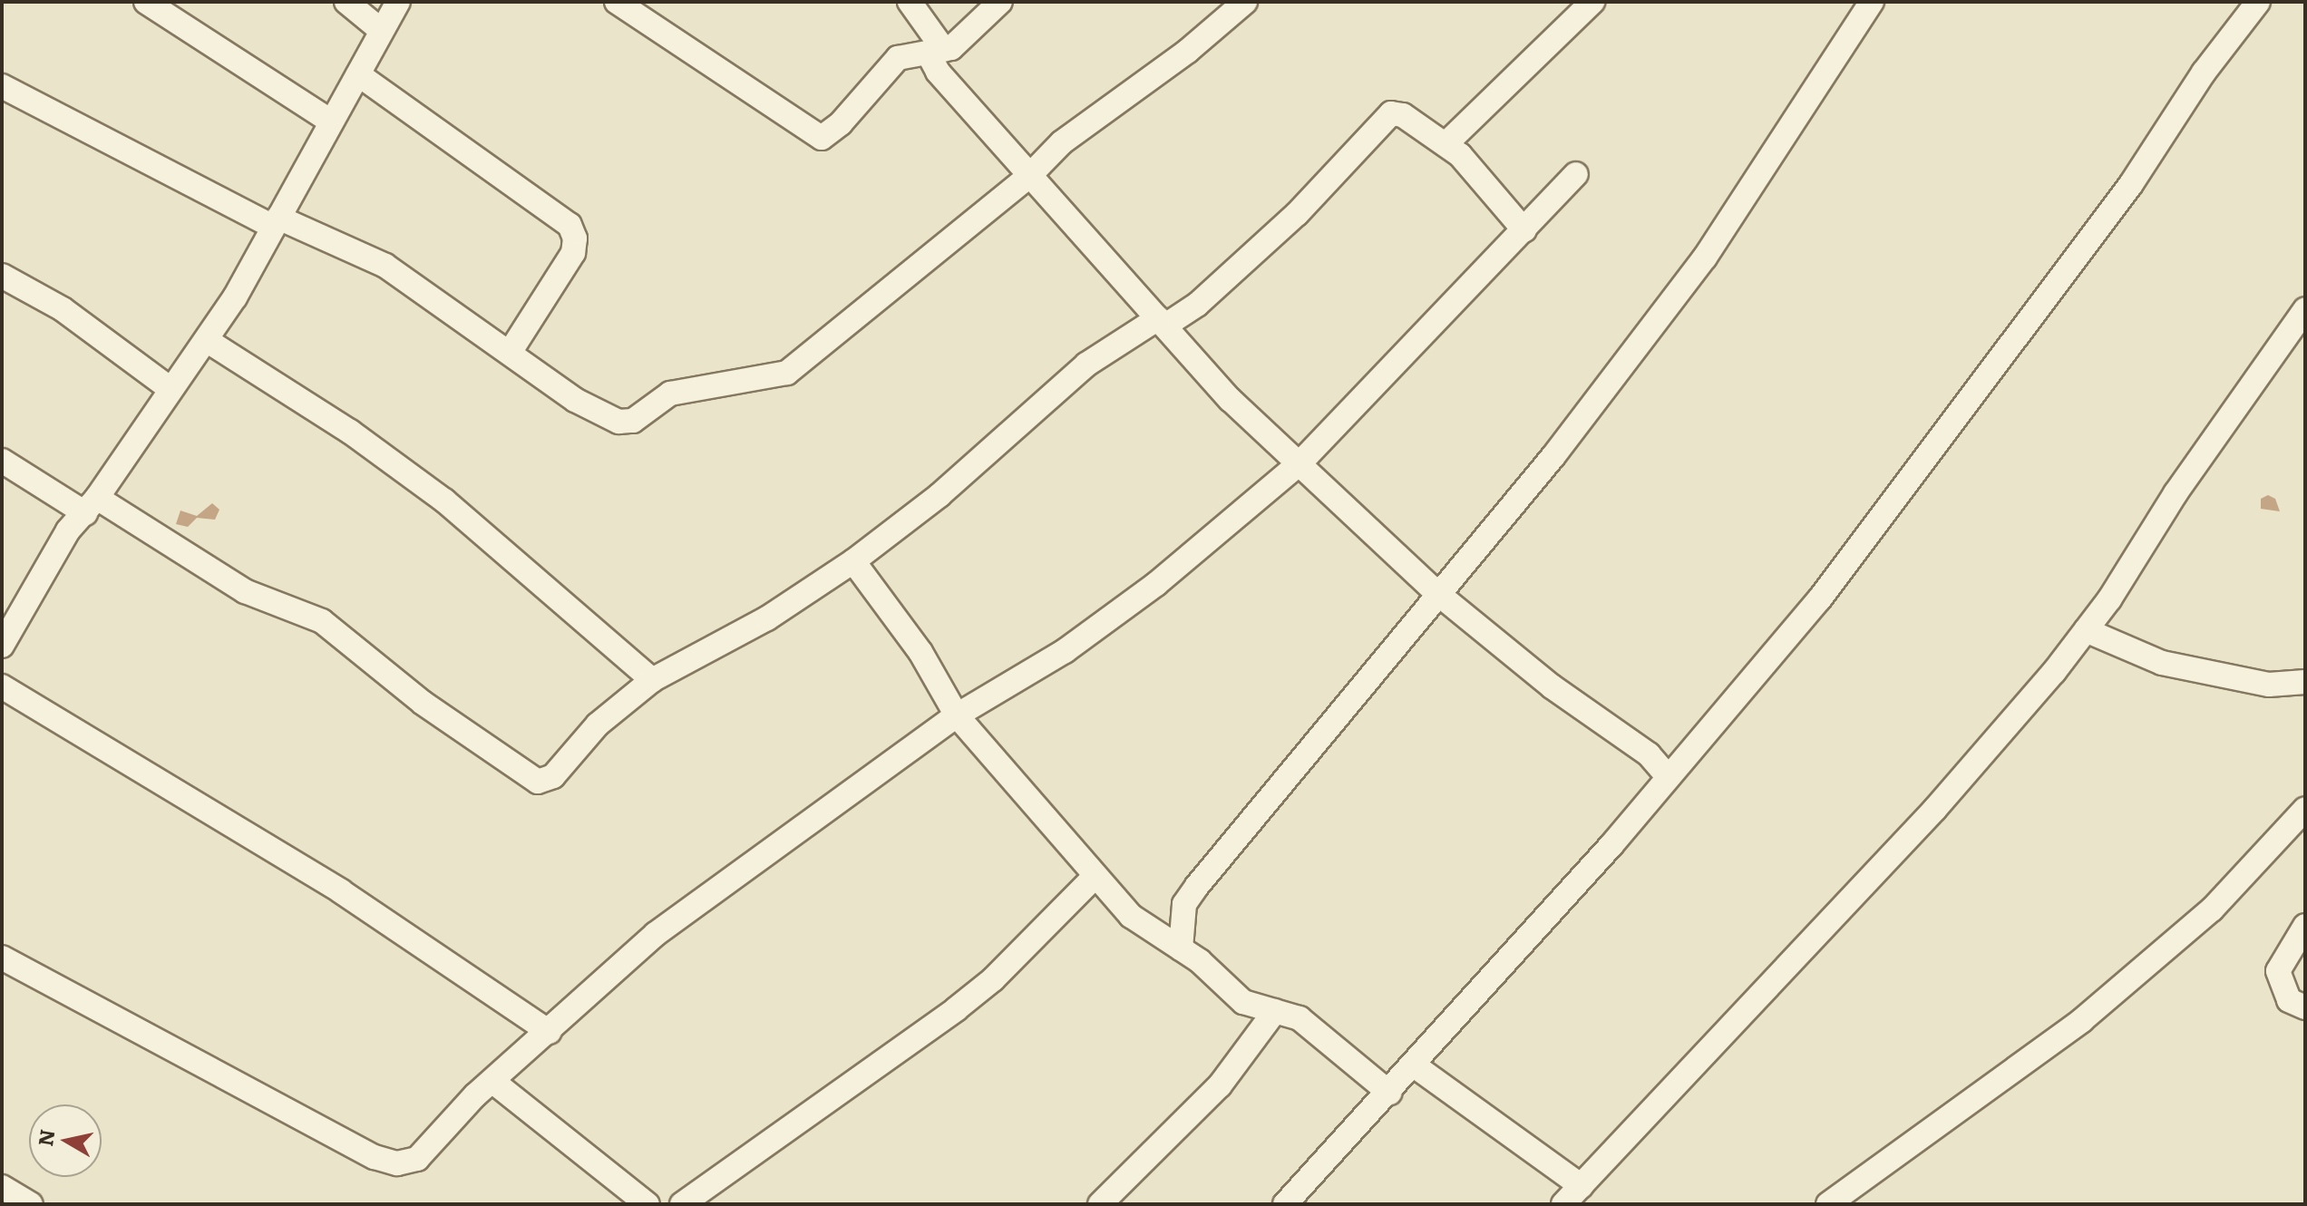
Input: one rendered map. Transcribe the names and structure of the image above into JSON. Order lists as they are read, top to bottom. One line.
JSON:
{"north":"left"}
